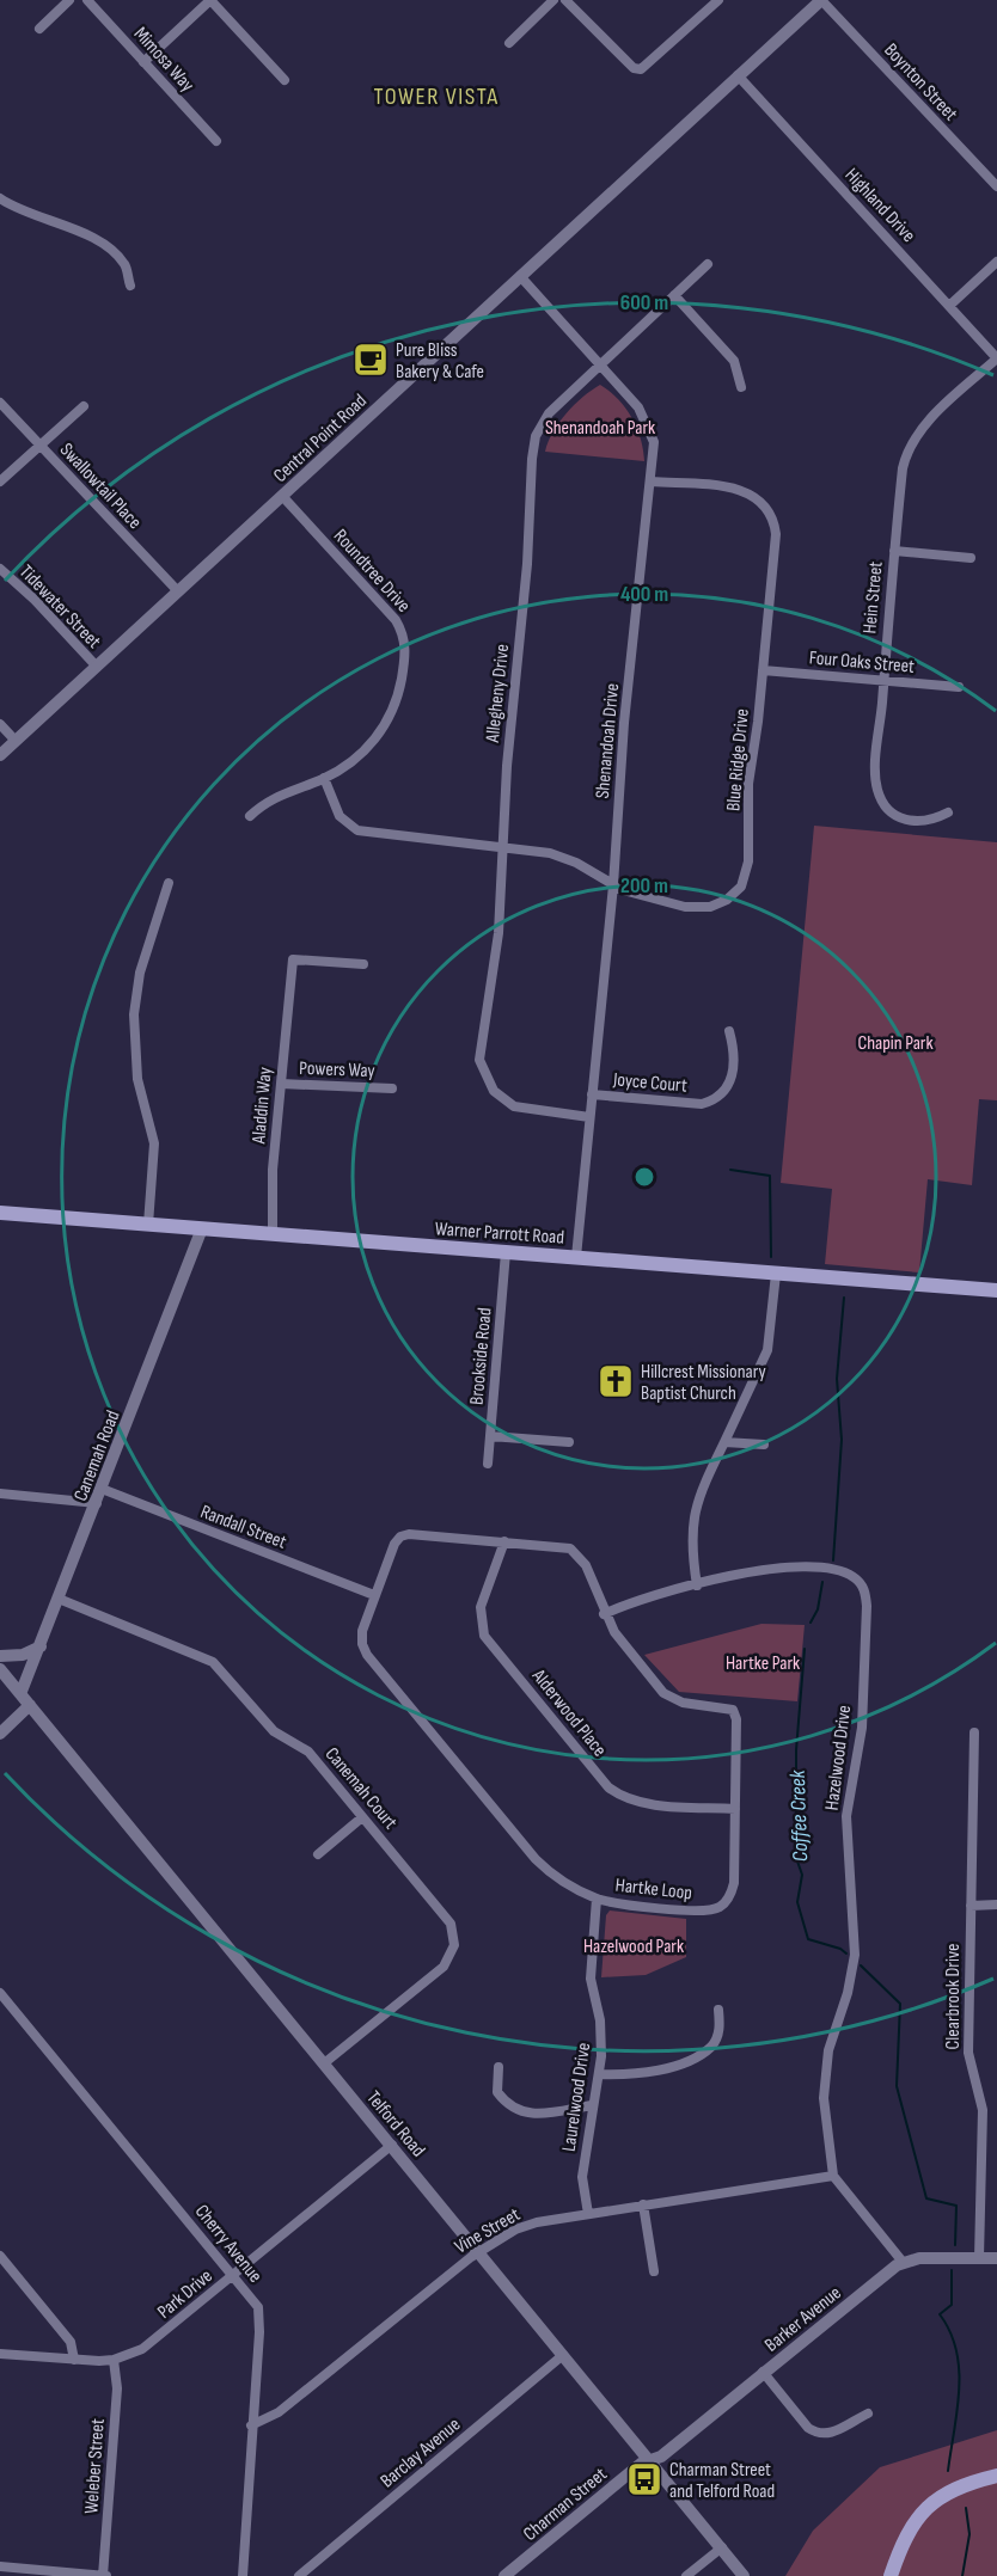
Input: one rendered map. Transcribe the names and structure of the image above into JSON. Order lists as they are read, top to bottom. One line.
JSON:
{"streets":{"main road":["Warner Parrott Road"],"street":["Mimosa Way","Boynton Street","Highland Drive","Central Point Road","Swallowtail Place","Roundtree Drive","Hein Street","Tidewater Street","Four Oaks Street","Allegheny Drive","Shenandoah Drive","Blue Ridge Drive","Powers Way","Joyce Court","Aladdin Way","Brookside Road","Canemah Road","Randall Street","Alderwood Place","Hazelwood Drive","Canemah Court","Hartke Loop","Clearbrook Drive","Laurelwood Drive","Telford Road","Vine Street","Cherry Avenue","Park Drive","Barker Avenue","Barclay Avenue","Weleber Street","Charman Street"]},"crossings":[["Boynton Street","Central Point Road"],["Highland Drive","Central Point Road"],["Highland Drive","Hein Street"],["Central Point Road","Swallowtail Place"],["Central Point Road","Roundtree Drive"],["Central Point Road","Tidewater Street"],["Central Point Road","Shenandoah Drive"],["Roundtree Drive","Blue Ridge Drive"],["Hein Street","Four Oaks Street"],["Four Oaks Street","Blue Ridge Drive"],["Allegheny Drive","Shenandoah Drive"],["Allegheny Drive","Blue Ridge Drive"],["Shenandoah Drive","Blue Ridge Drive"],["Shenandoah Drive","Joyce Court"],["Shenandoah Drive","Warner Parrott Road"],["Powers Way","Aladdin Way"],["Aladdin Way","Warner Parrott Road"],["Warner Parrott Road","Brookside Road"],["Warner Parrott Road","Canemah Road"],["Canemah Road","Randall Street"],["Canemah Road","Canemah Court"],["Canemah Road","Telford Road"],["Randall Street","Hartke Loop"],["Alderwood Place","Hartke Loop"],["Hazelwood Drive","Hartke Loop"],["Hazelwood Drive","Vine Street"],["Canemah Court","Telford Road"],["Hartke Loop","Laurelwood Drive"],["Laurelwood Drive","Vine Street"],["Telford Road","Vine Street"],["Telford Road","Park Drive"],["Telford Road","Barker Avenue"],["Telford Road","Barclay Avenue"],["Telford Road","Charman Street"],["Vine Street","Cherry Avenue"],["Cherry Avenue","Park Drive"],["Park Drive","Weleber Street"],["Barker Avenue","Charman Street"]],"districts":["TOWER VISTA"],"water":["Coffee Creek"],"parks":["Shenandoah Park","Chapin Park","Hartke Park","Hazelwood Park"],"places":{"cafe":["Pure Bliss Bakery & Cafe"],"church":["Hillcrest Missionary Baptist Church"],"bus stop":["Charman Street and Telford Road"]},"rings":["600 m","400 m","200 m"]}
